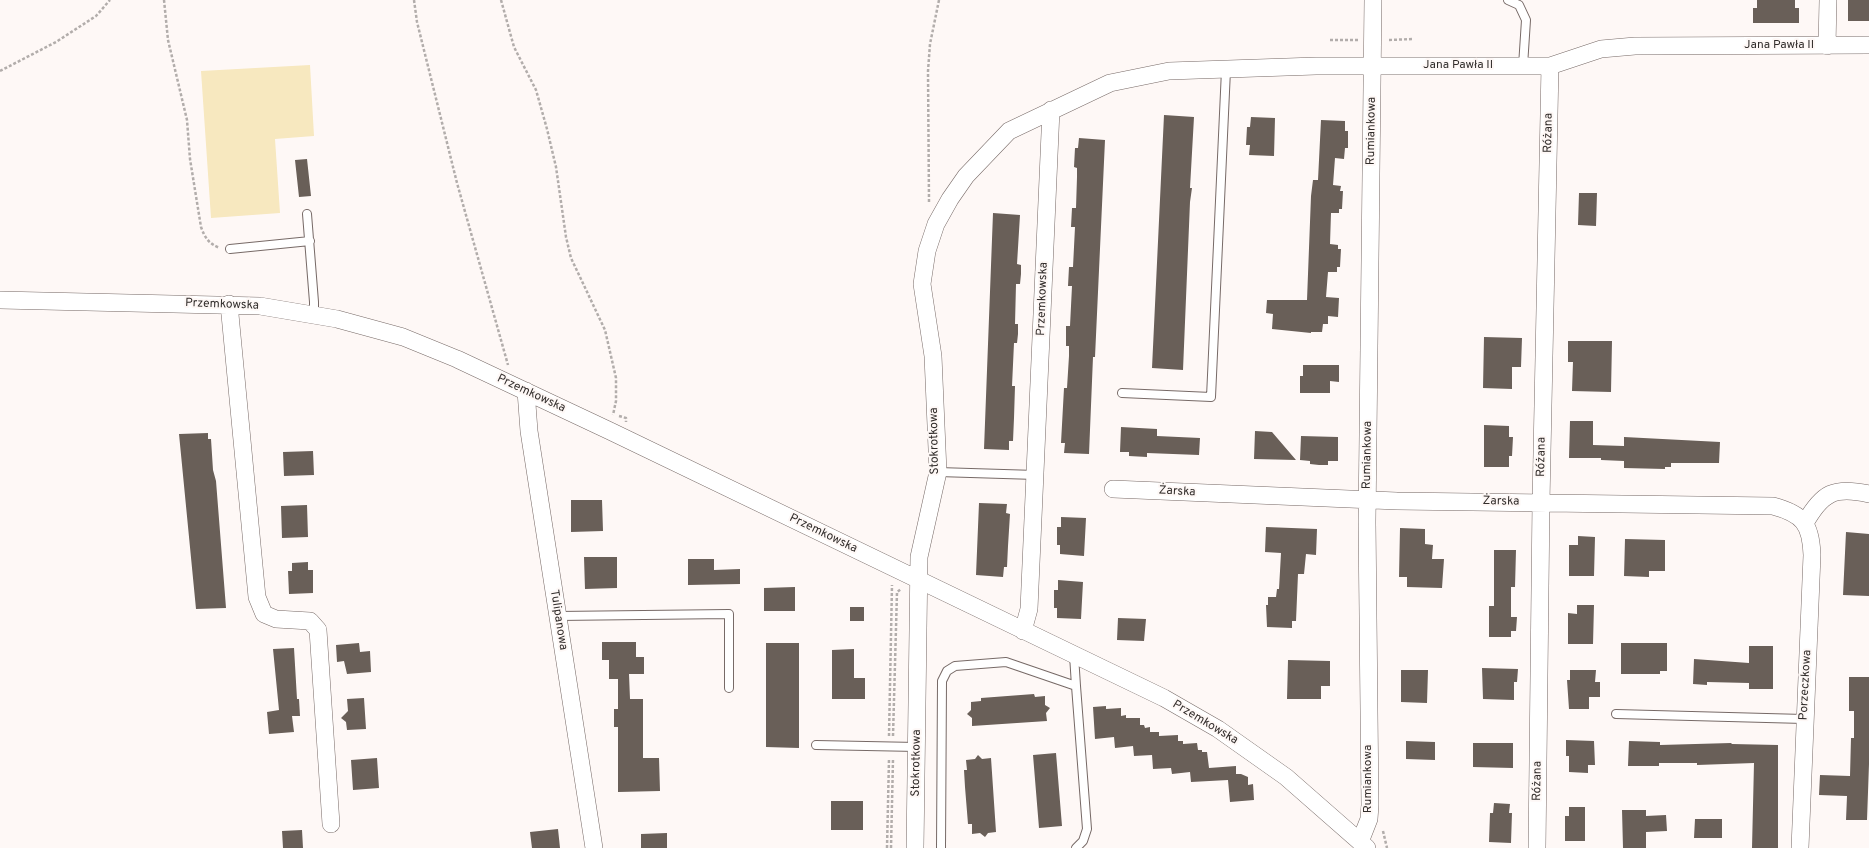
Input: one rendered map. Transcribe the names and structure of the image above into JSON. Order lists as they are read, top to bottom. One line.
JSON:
{"streets":{"street":["Jana Pawła II","Rumiankowa","Różana","Przemkowska","Stokrotkowa","Żarska","Tulipanowa","Porzeczkowa"]},"crossings":[["Jana Pawła II","Rumiankowa"],["Jana Pawła II","Różana"],["Jana Pawła II","Przemkowska"],["Jana Pawła II","Stokrotkowa"],["Rumiankowa","Przemkowska"],["Rumiankowa","Żarska"],["Różana","Żarska"],["Przemkowska","Stokrotkowa"],["Przemkowska","Tulipanowa"],["Żarska","Porzeczkowa"]]}
